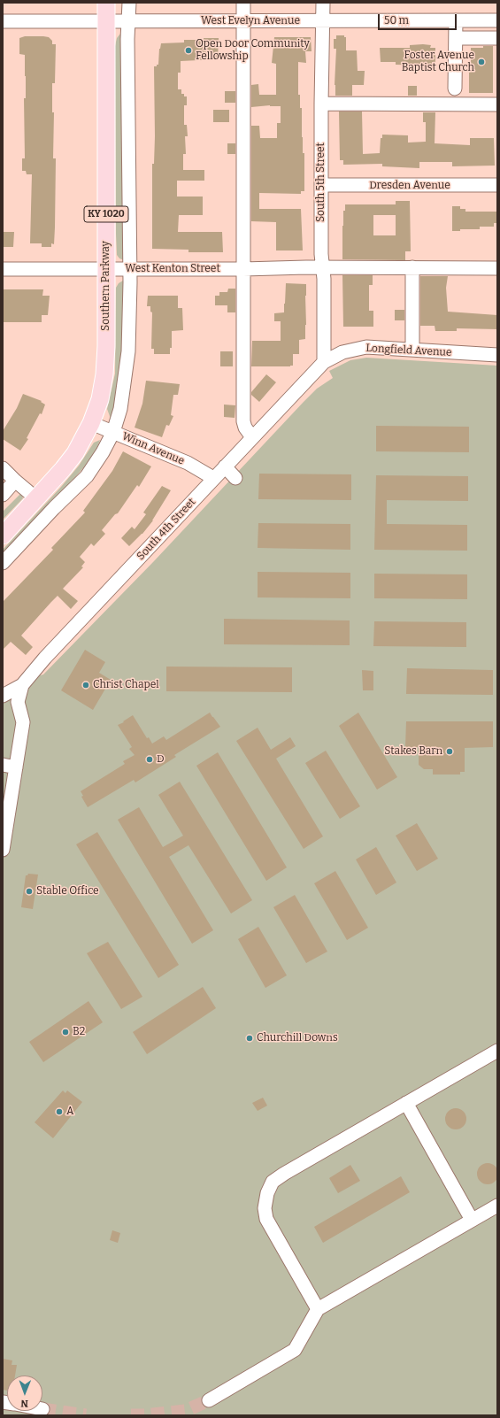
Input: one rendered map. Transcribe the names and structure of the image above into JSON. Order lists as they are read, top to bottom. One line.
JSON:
{"streets":{"main road":["KY 1020","Southern Parkway"],"street":["West Evelyn Avenue","South 5th Street","Dresden Avenue","West Kenton Street","Longfield Avenue","Winn Avenue","South 4th Street"]},"crossings":[["West Evelyn Avenue","South 5th Street"],["West Evelyn Avenue","Southern Parkway"],["South 5th Street","Dresden Avenue"],["South 5th Street","West Kenton Street"],["South 5th Street","Longfield Avenue"],["South 5th Street","South 4th Street"],["West Kenton Street","Southern Parkway"],["Southern Parkway","Winn Avenue"],["Longfield Avenue","South 4th Street"],["Winn Avenue","South 4th Street"]],"places":["Open Door Community Fellowship","Foster Avenue Baptist Church","Christ Chapel","Stakes Barn","D","Stable Office","B2","Churchill Downs","A"],"scale_bar":"50 m","north":"bottom"}
